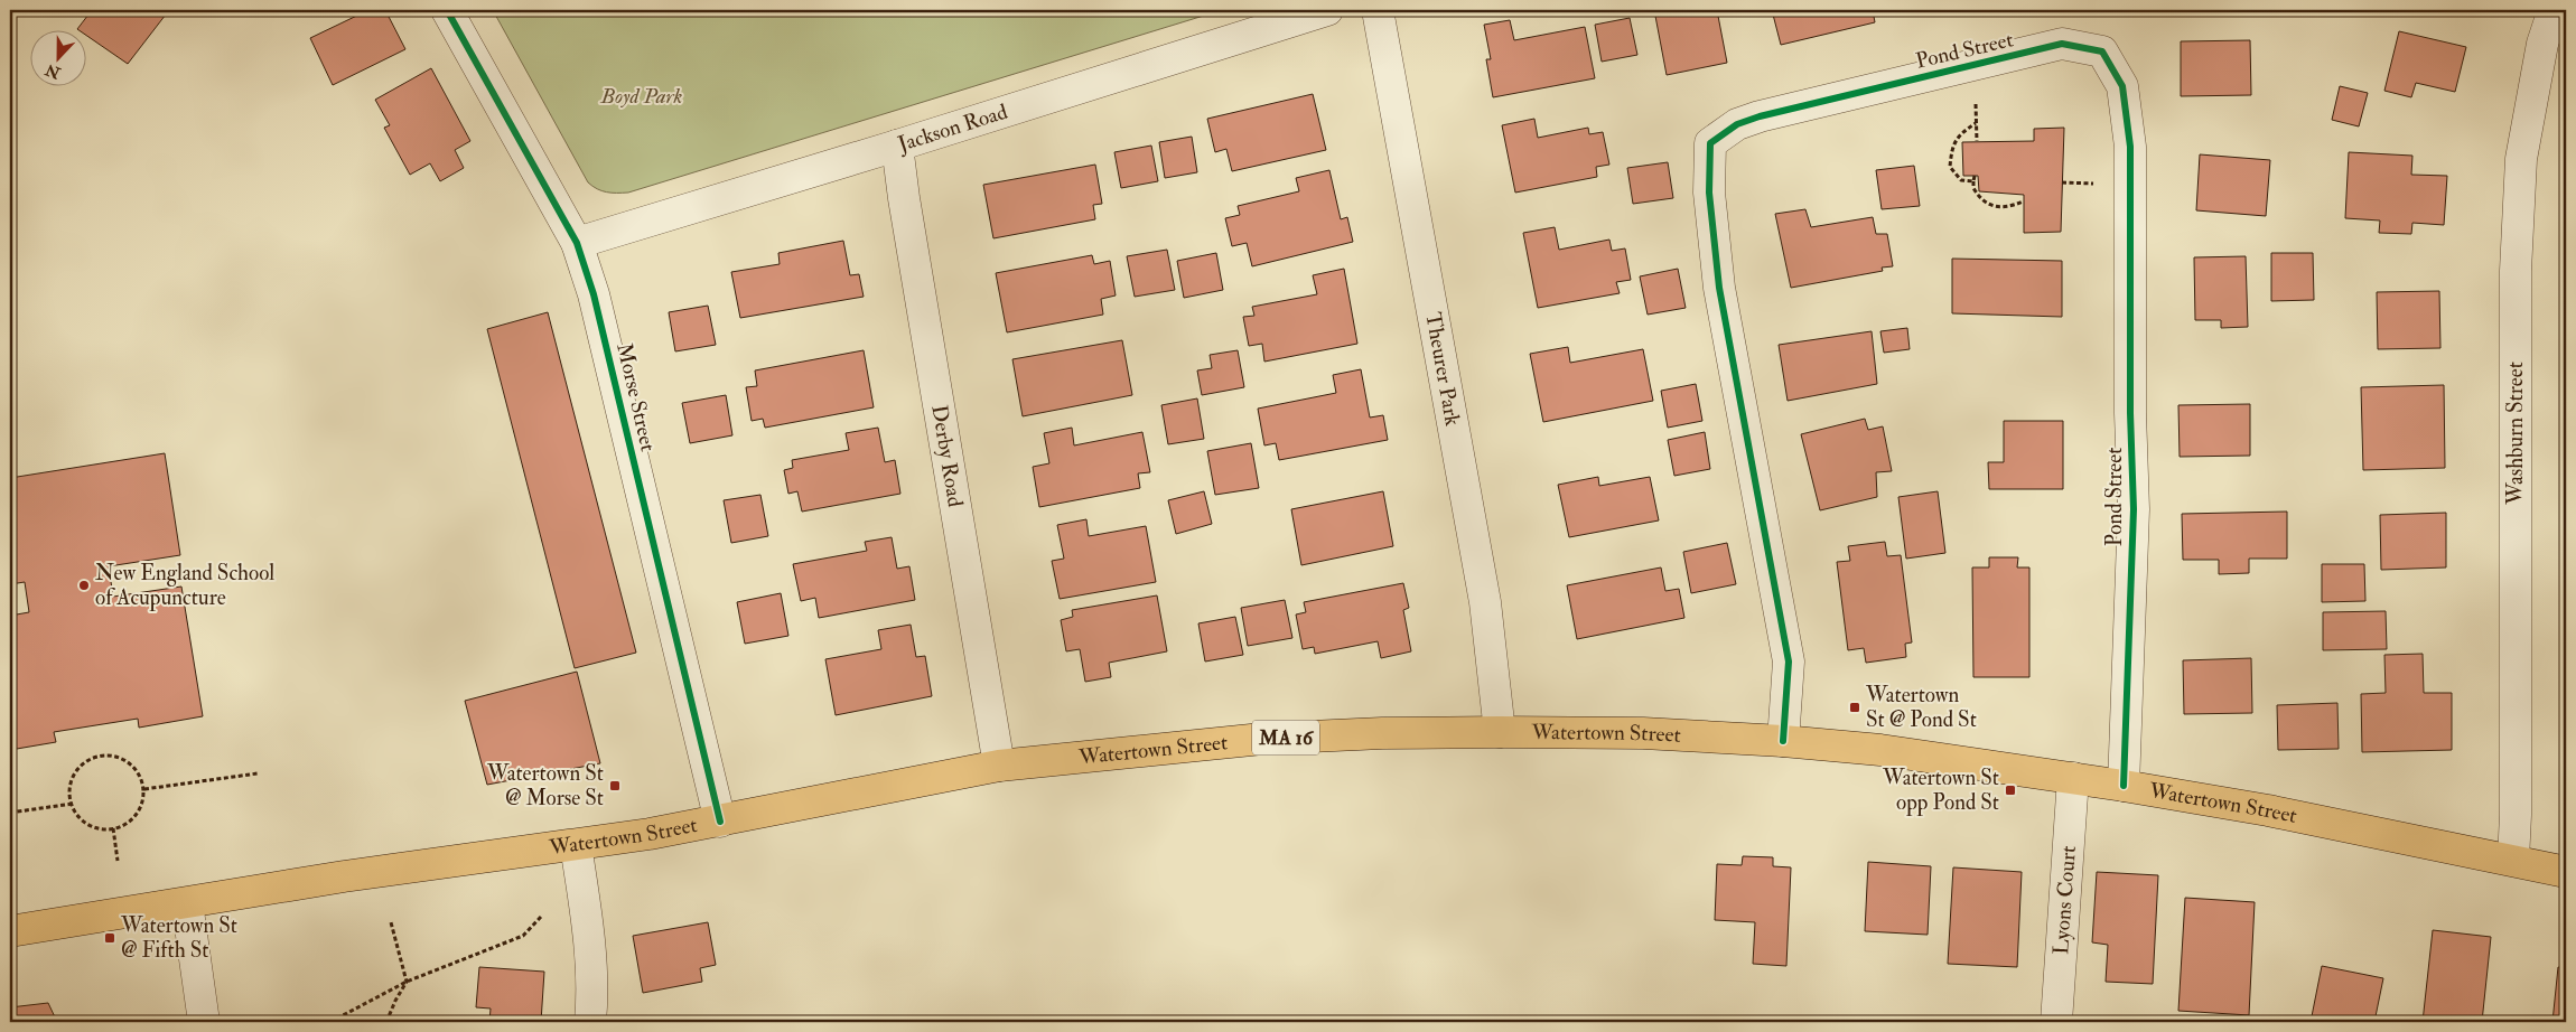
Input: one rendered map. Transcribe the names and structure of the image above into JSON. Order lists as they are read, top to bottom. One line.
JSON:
{"streets":{"main road":["Watertown Street","MA 16"],"street":["Pond Street","Jackson Road","Theurer Park","Morse Street","Washburn Street","Derby Road","Lyons Court"]},"crossings":[["Pond Street","Watertown Street"],["Jackson Road","Morse Street"],["Jackson Road","Derby Road"],["Theurer Park","Watertown Street"],["Morse Street","Watertown Street"],["Washburn Street","Watertown Street"],["Derby Road","Watertown Street"],["Watertown Street","Lyons Court"]],"parks":["Boyd Park"],"places":{"other":["New England School of Acupuncture"],"transit":["Watertown St @ Pond St","Watertown St @ Morse St","Watertown St opp Pond St","Watertown St @ Fifth St"]},"north":"bottom"}
